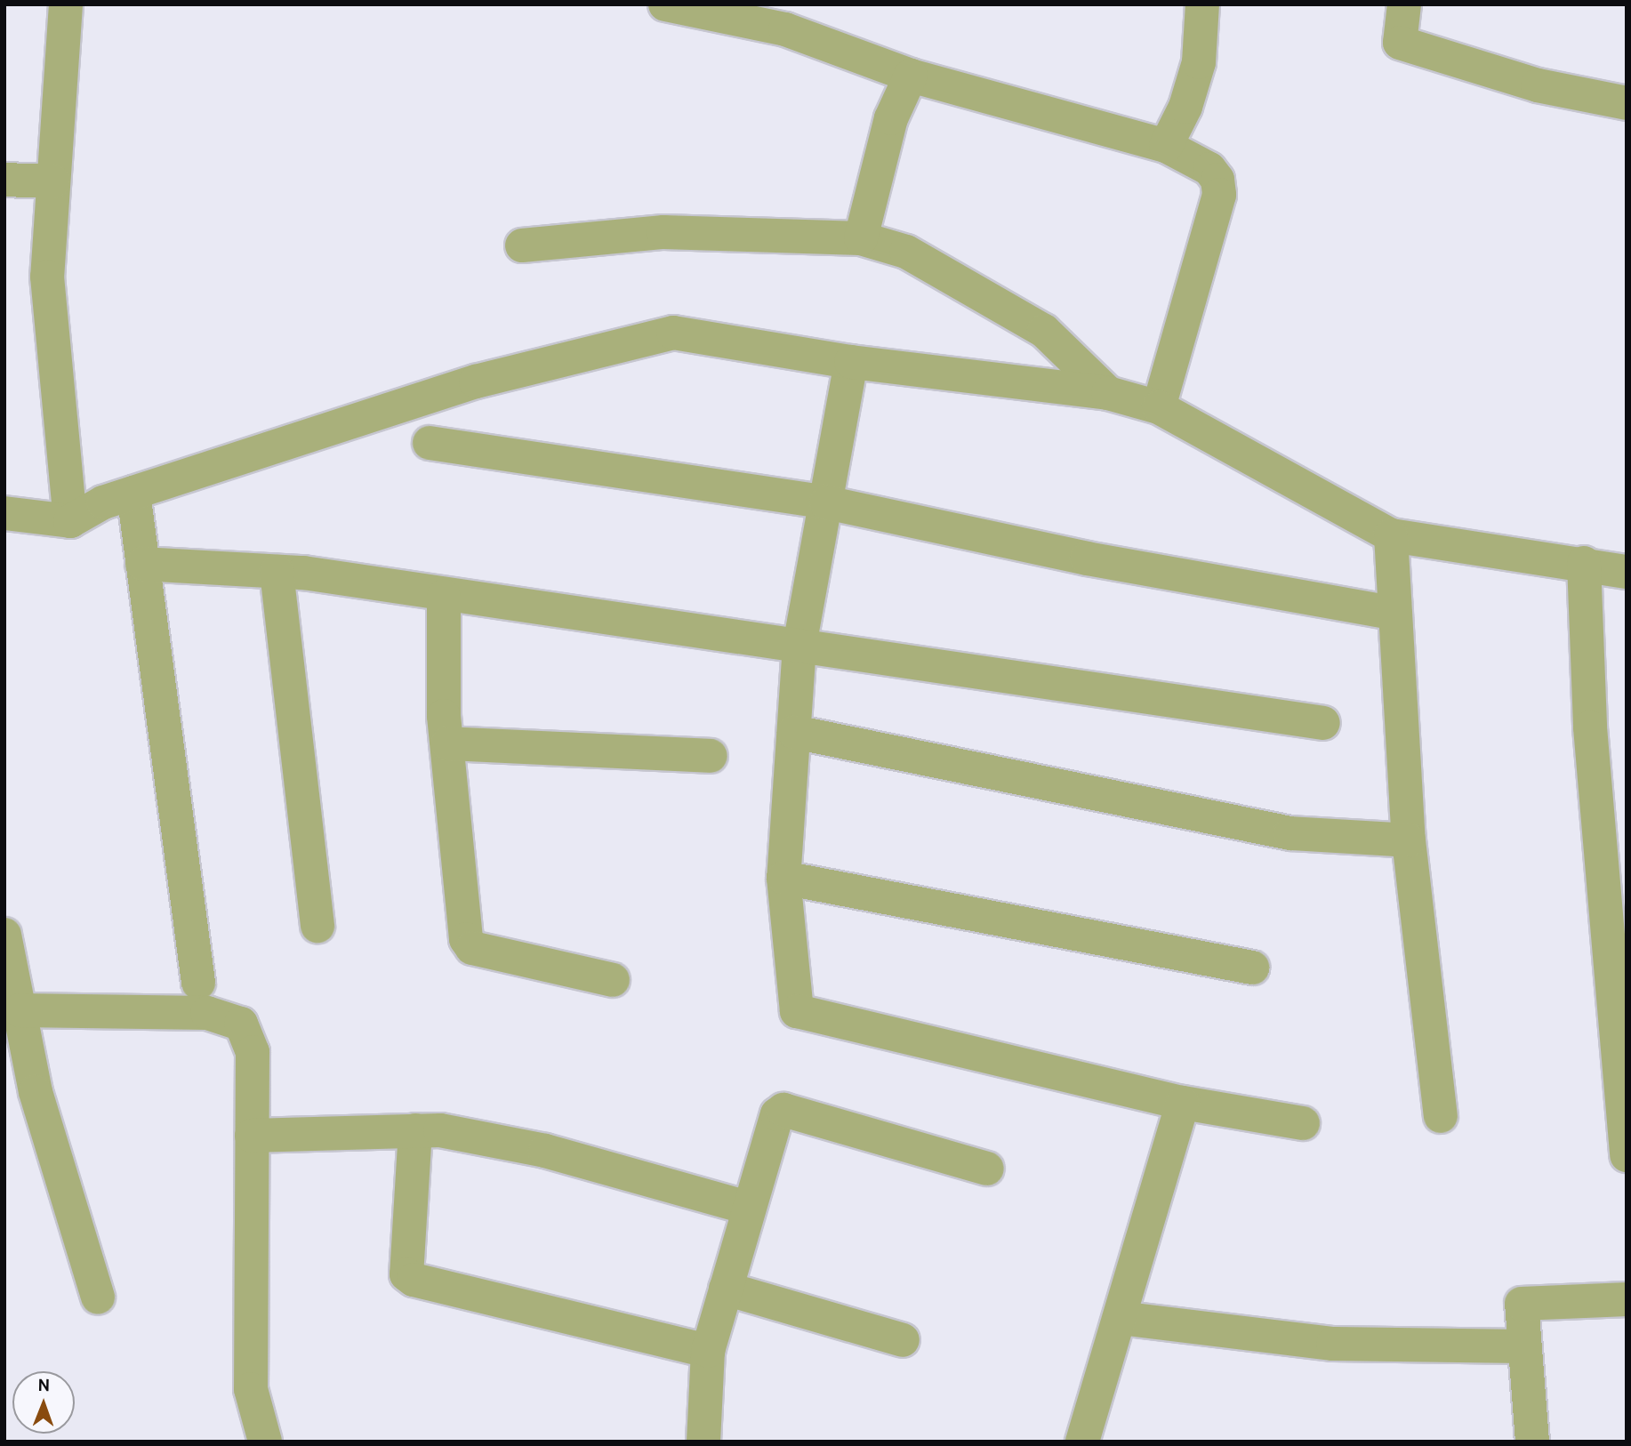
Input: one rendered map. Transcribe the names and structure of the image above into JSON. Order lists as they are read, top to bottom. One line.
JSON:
{"north":"top"}
